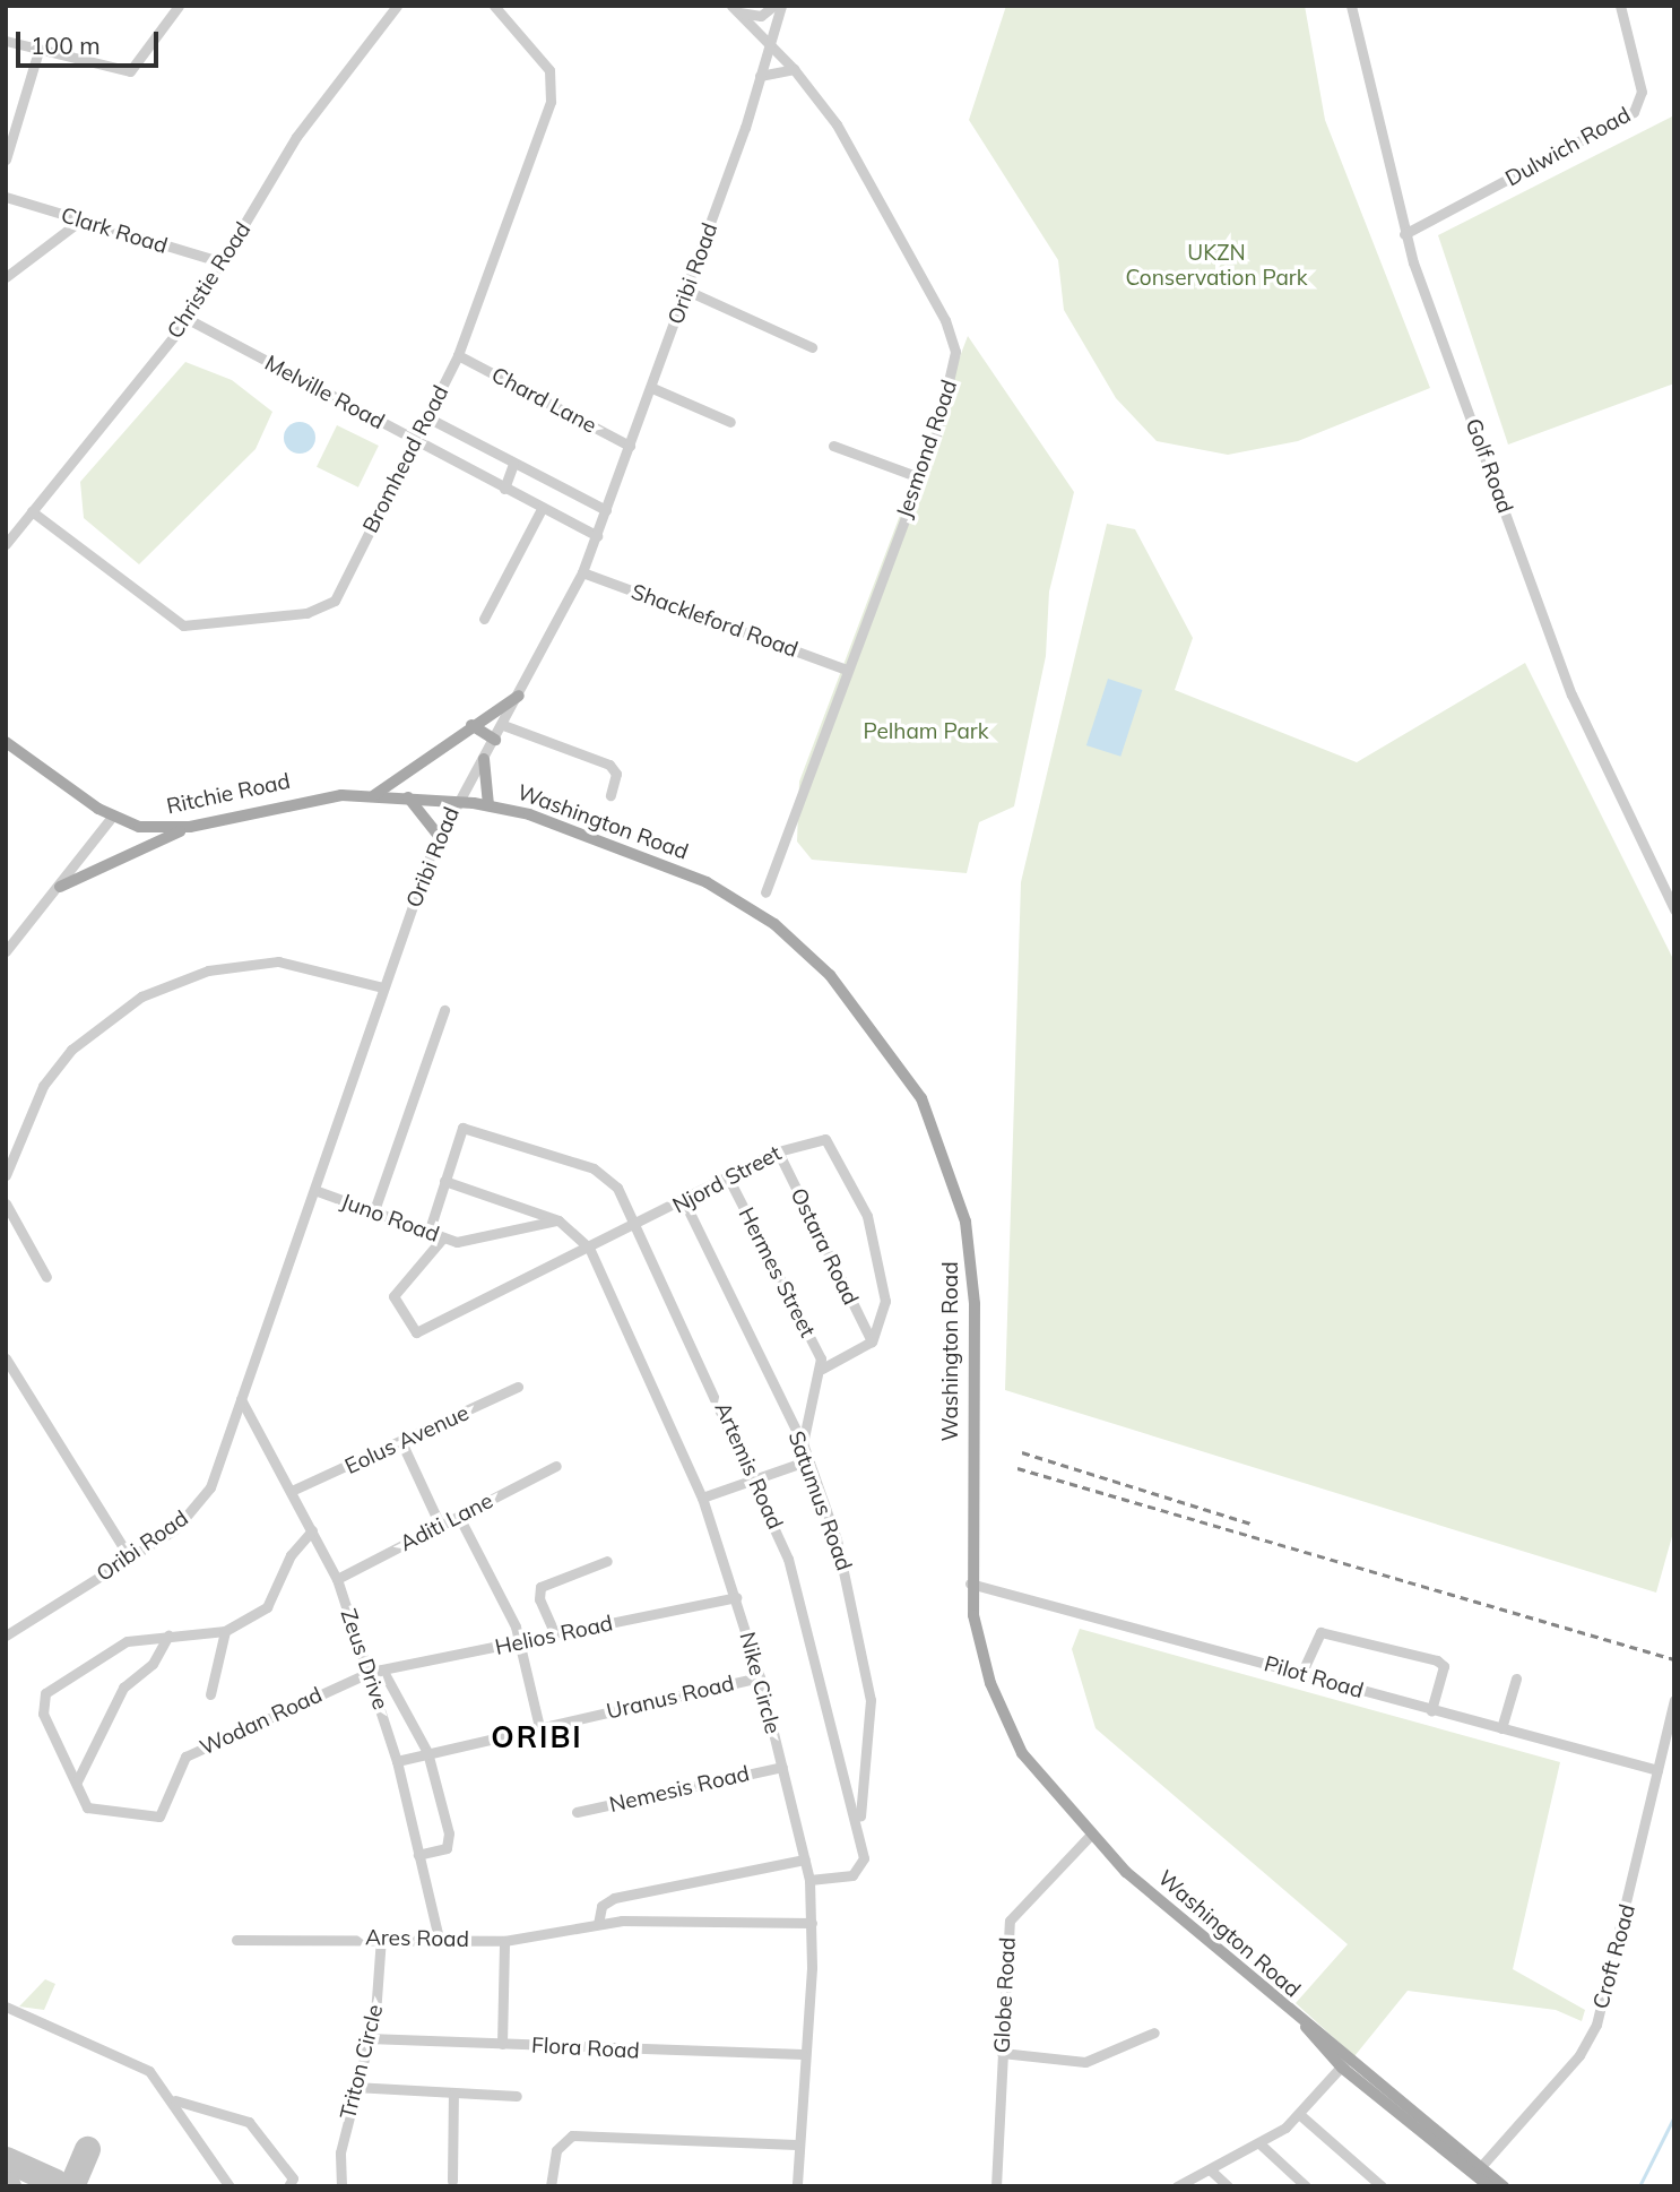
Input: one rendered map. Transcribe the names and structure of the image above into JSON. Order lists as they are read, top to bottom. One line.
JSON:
{"streets":{"main road":["Ritchie Road","Washington Road"],"street":["Dulwich Road","Clark Road","Oribi Road","Christie Road","Melville Road","Chard Lane","Jesmond Road","Bromhead Road","Golf Road","Shackleford Road","Njord Street","Juno Road","Ostara Road","Hermes Street","Eolus Avenue","Artemis Road","Satumus Road","Aditi Lane","Helios Road","Zeus Drive","Pilot Road","Nike Circle","Uranus Road","Wodan Road","Nemesis Road","Ares Road","Croft Road","Globe Road","Flora Road","Triton Circle"]},"crossings":[["Dulwich Road","Golf Road"],["Clark Road","Christie Road"],["Oribi Road","Melville Road"],["Oribi Road","Chard Lane"],["Oribi Road","Jesmond Road"],["Oribi Road","Shackleford Road"],["Oribi Road","Washington Road"],["Oribi Road","Juno Road"],["Oribi Road","Zeus Drive"],["Christie Road","Melville Road"],["Christie Road","Bromhead Road"],["Melville Road","Bromhead Road"],["Chard Lane","Bromhead Road"],["Jesmond Road","Shackleford Road"],["Ritchie Road","Washington Road"],["Washington Road","Pilot Road"],["Washington Road","Croft Road"],["Washington Road","Globe Road"],["Njord Street","Juno Road"],["Njord Street","Ostara Road"],["Njord Street","Hermes Street"],["Njord Street","Artemis Road"],["Njord Street","Satumus Road"],["Njord Street","Nike Circle"],["Eolus Avenue","Zeus Drive"],["Artemis Road","Satumus Road"],["Artemis Road","Nike Circle"],["Aditi Lane","Zeus Drive"],["Helios Road","Zeus Drive"],["Helios Road","Nike Circle"],["Helios Road","Wodan Road"],["Zeus Drive","Uranus Road"],["Zeus Drive","Wodan Road"],["Zeus Drive","Ares Road"],["Pilot Road","Croft Road"],["Nike Circle","Uranus Road"],["Nike Circle","Nemesis Road"],["Nike Circle","Ares Road"],["Nike Circle","Flora Road"],["Ares Road","Triton Circle"],["Flora Road","Triton Circle"]],"districts":["ORIBI"],"parks":["UKZN Conservation Park","Pelham Park"],"scale_bar":"100 m"}
